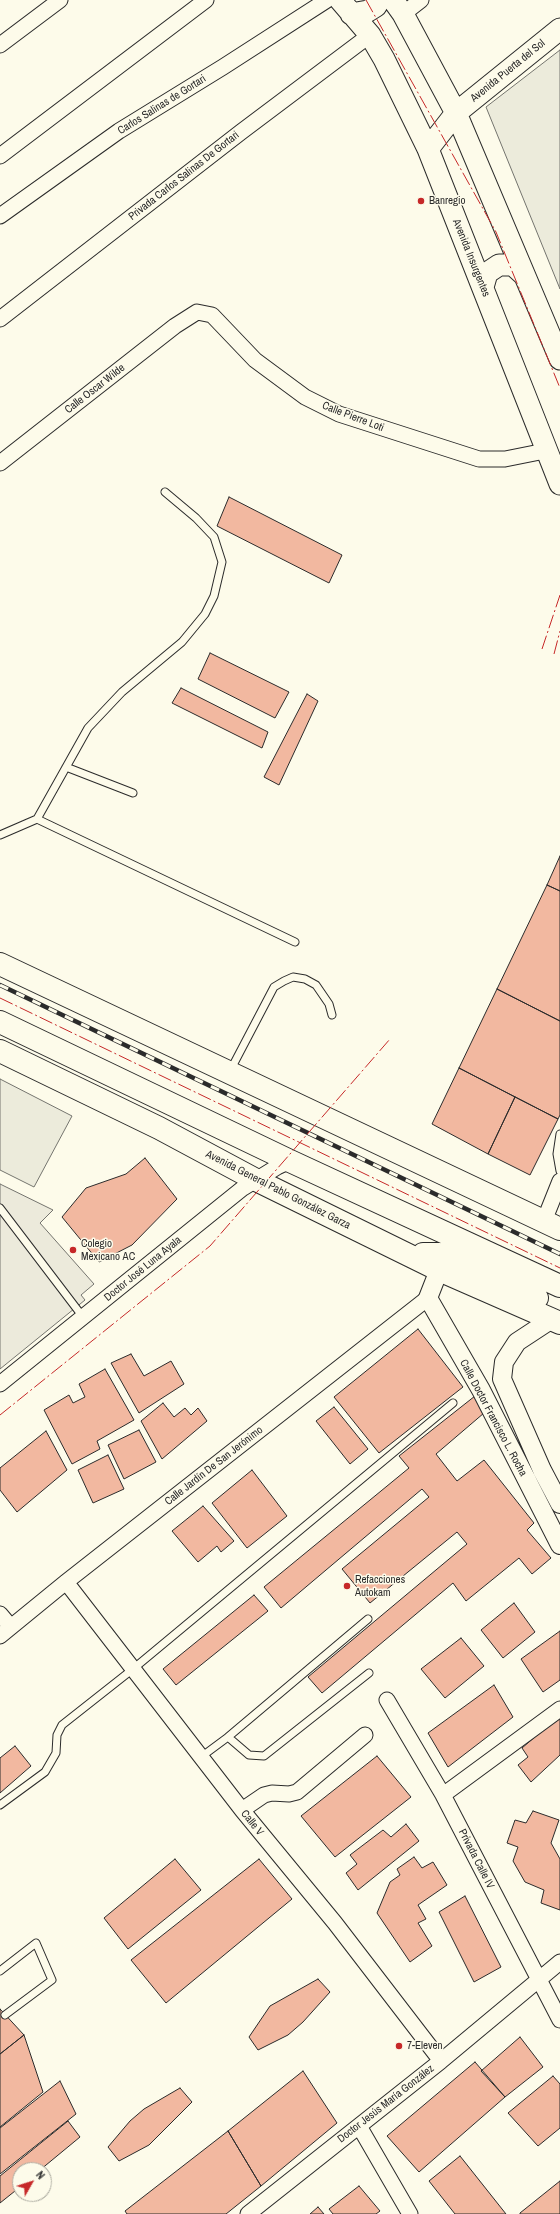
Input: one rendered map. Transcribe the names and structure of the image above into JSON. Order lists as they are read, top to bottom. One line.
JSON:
{"streets":{"main road":["Avenida Puerta del Sol","Avenida Insurgentes","Avenida General Pablo González Garza"],"street":["Carlos Salinas de Gortari","Privada Carlos Salinas De Gortari","Calle Oscar Wilde","Calle Pierre Loti","Doctor José Luna Ayala","Calle Doctor Francisco L. Rocha","Calle Jardín De San Jerónimo","Calle V","Privada Calle IV","Doctor Jesús María González"]},"crossings":[["Avenida Puerta del Sol","Avenida Insurgentes"],["Privada Carlos Salinas De Gortari","Avenida Insurgentes"],["Avenida Insurgentes","Calle Pierre Loti"],["Calle Oscar Wilde","Calle Pierre Loti"],["Avenida General Pablo González Garza","Doctor José Luna Ayala"],["Calle Doctor Francisco L. Rocha","Calle Jardín De San Jerónimo"],["Calle Jardín De San Jerónimo","Calle V"],["Calle V","Doctor Jesús María González"],["Privada Calle IV","Doctor Jesús María González"]],"places":["Banregio","Colegio Mexicano AC","Refacciones Autokam","7-Eleven"],"north":"top right"}
